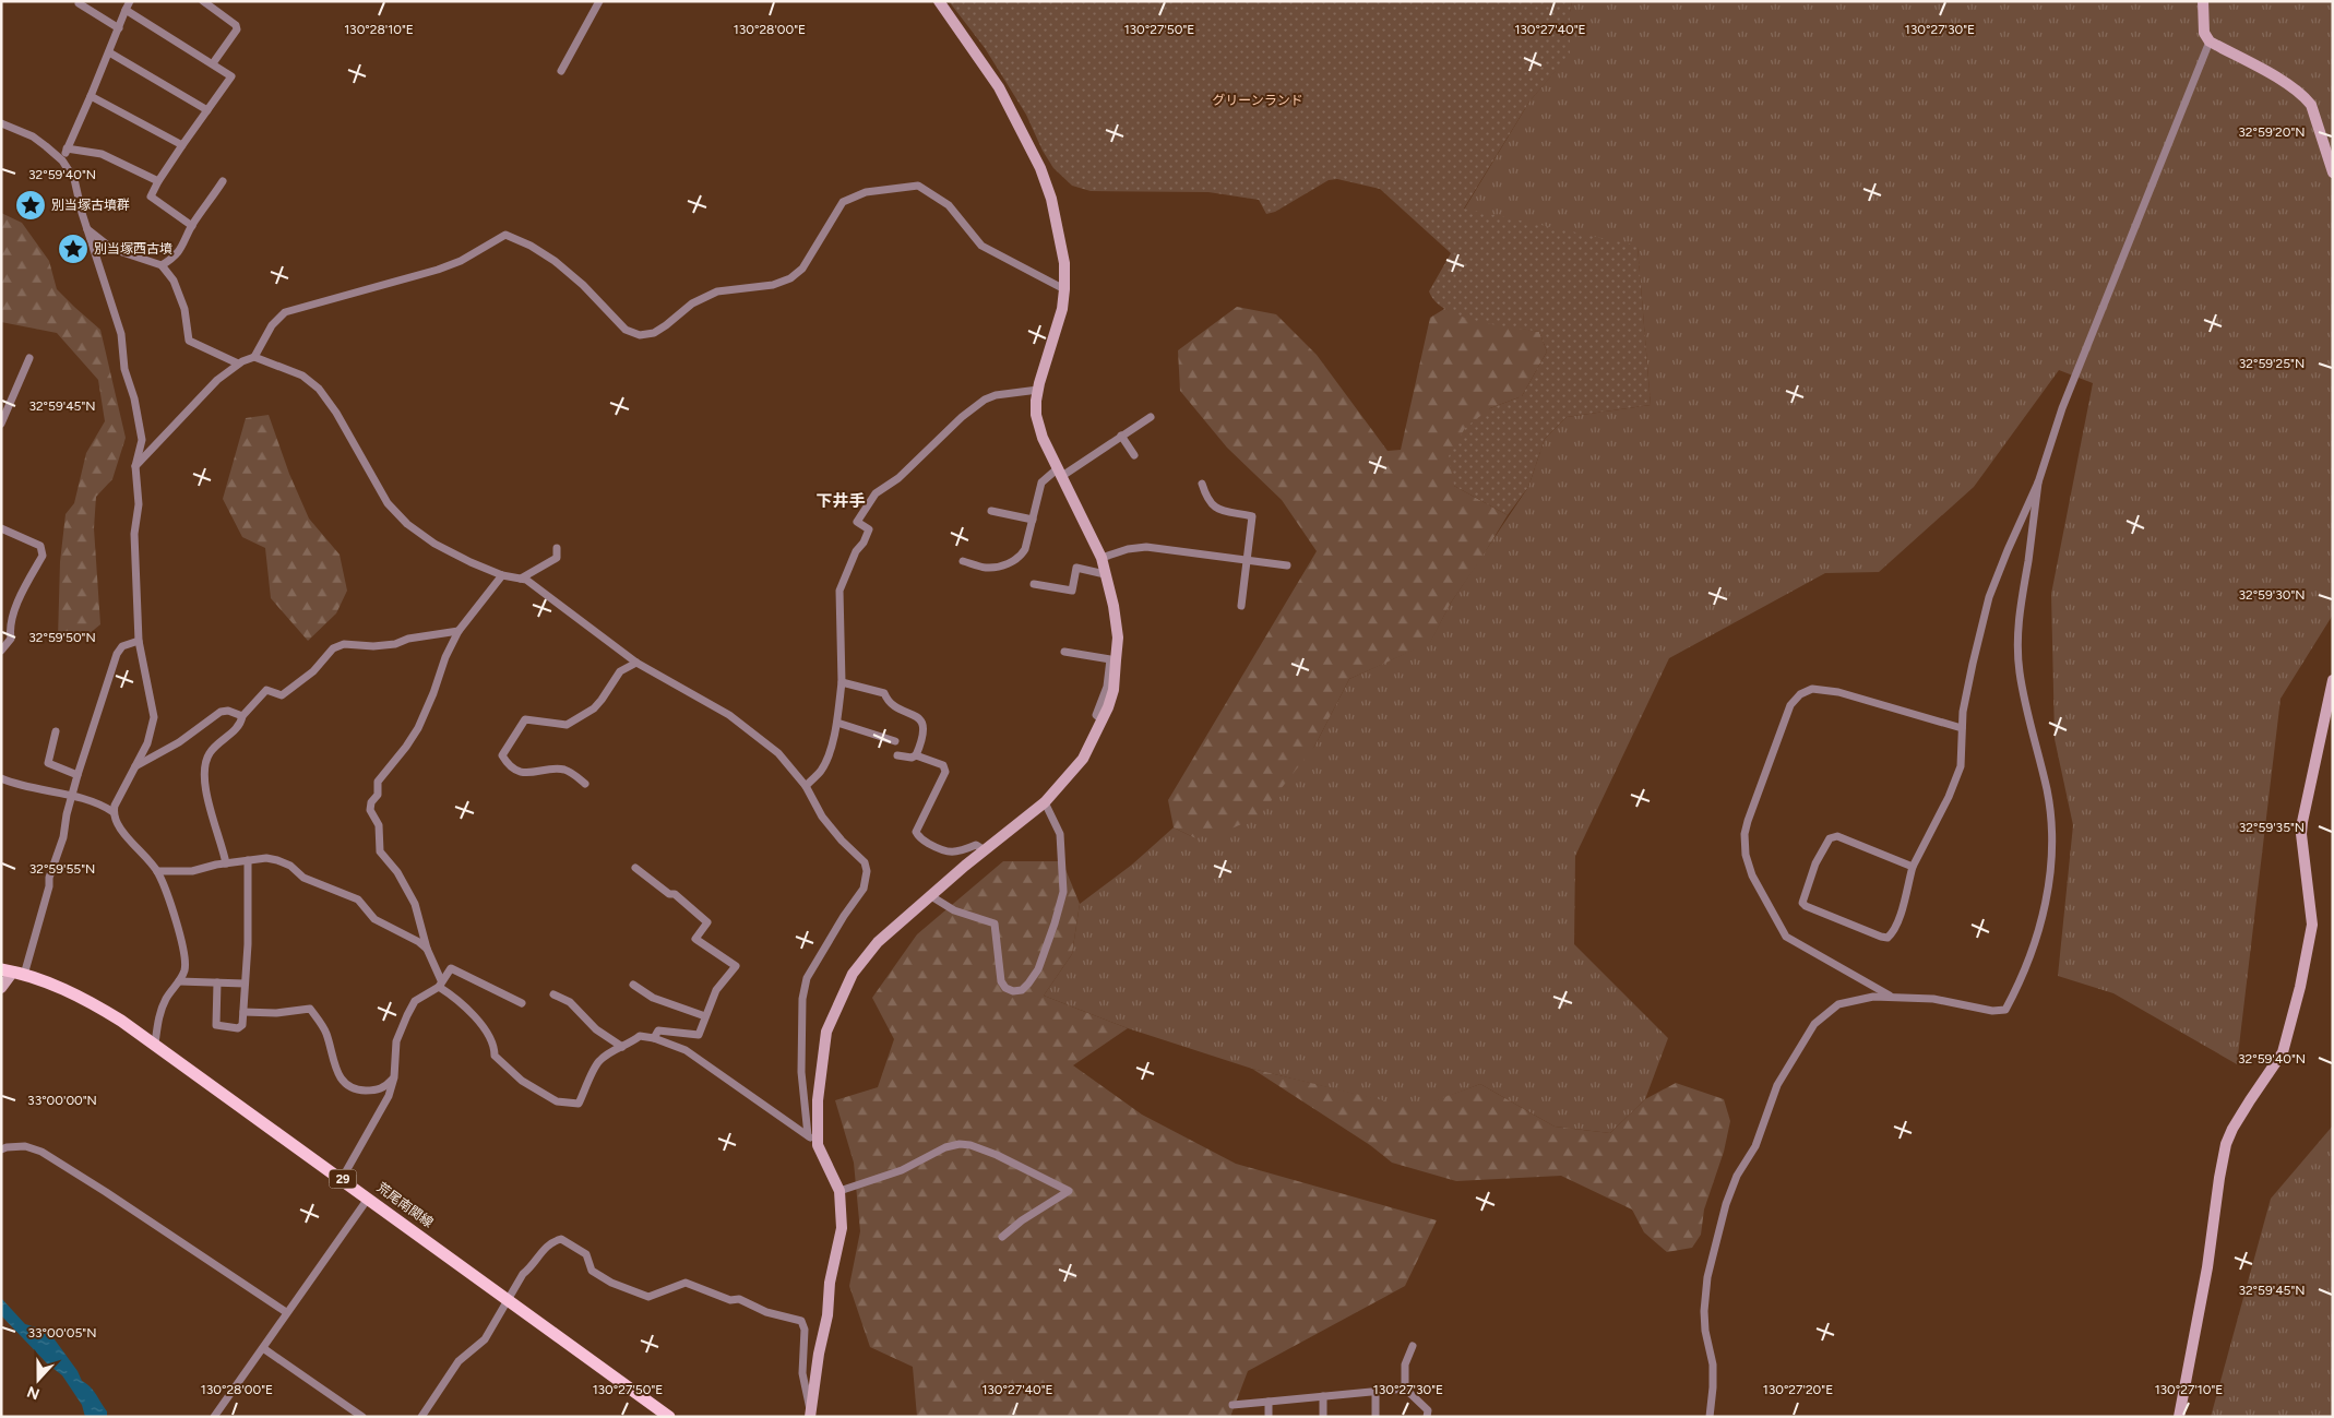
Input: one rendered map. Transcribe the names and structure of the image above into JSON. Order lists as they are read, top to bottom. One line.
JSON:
{"streets":{"main road":["29","荒尾南関線"]},"districts":["下井手"],"parks":["グリーンランド"],"places":{"place":["別当塚古墳群","別当塚西古墳"]},"north":"bottom","coordinates":["130°28'10\"E","130°28'00\"E","130°27'50\"E","130°27'40\"E","130°27'30\"E","32°59'20\"N","32°59'40\"N","32°59'25\"N","32°59'45\"N","32°59'30\"N","32°59'50\"N","32°59'35\"N","32°59'55\"N","33°00'00\"N","33°00'05\"N","130°27'20\"E","130°27'10\"E"]}
